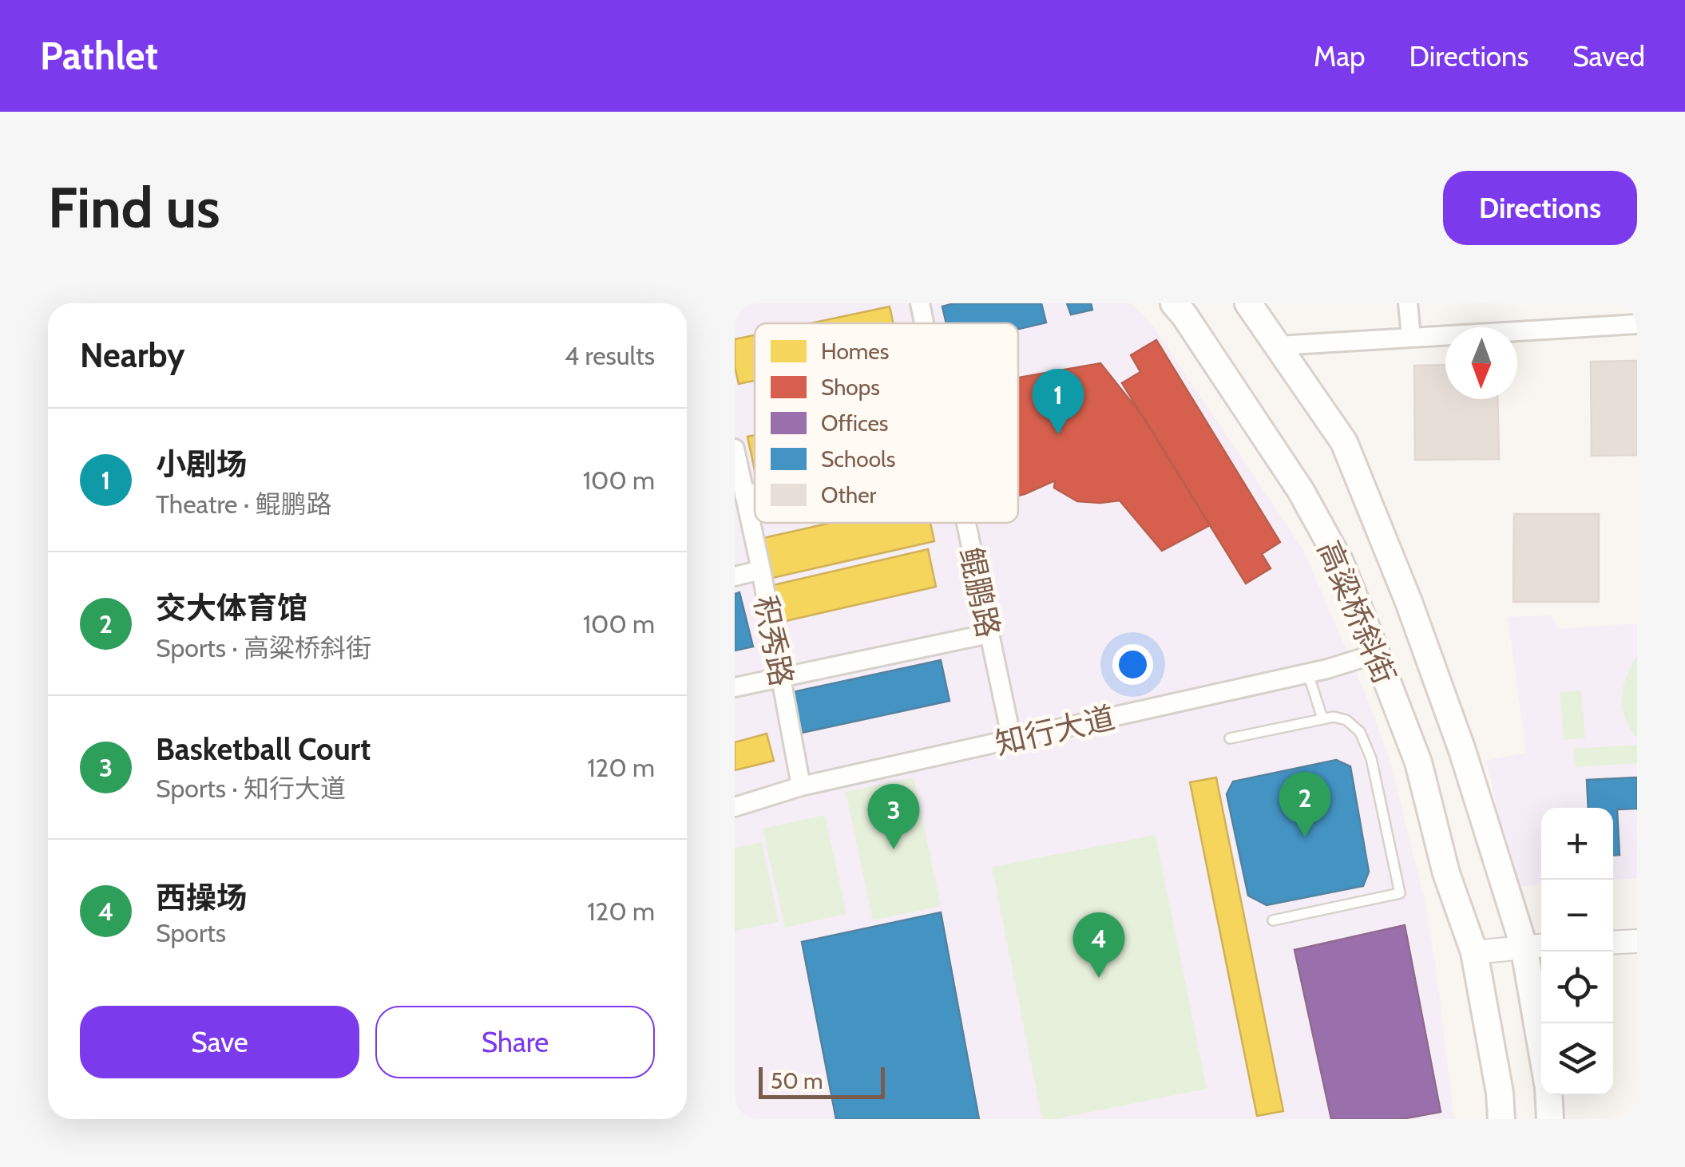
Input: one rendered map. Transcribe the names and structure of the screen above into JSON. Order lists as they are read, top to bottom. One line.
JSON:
{"streets":{"main road":["高粱桥斜街"],"street":["鲲鹏路","积秀路","知行大道"]},"crossings":[["鲲鹏路","知行大道"],["高粱桥斜街","知行大道"],["积秀路","知行大道"]],"legend":["Homes","Shops","Offices","Schools","Other"],"scale_bar":"50 m","north":"bottom","page":{"header":"Pathlet","nav":["Map","Directions","Saved"],"buttons":["Directions",["Save","Share"]],"title":"Find us","heading":["Nearby","4 results"],"pins":["1","2","3","4"],"list":[{"mark":"1","name":"小剧场","note":"Theatre · 鲲鹏路","value":"100 m"},{"mark":"2","name":"交大体育馆","note":"Sports · 高粱桥斜街","value":"100 m"},{"mark":"3","name":"Basketball Court","note":"Sports · 知行大道","value":"120 m"},{"mark":"4","name":"西操场","note":"Sports","value":"120 m"}],"map_buttons":["+","−"],"scale":"50 m"}}
